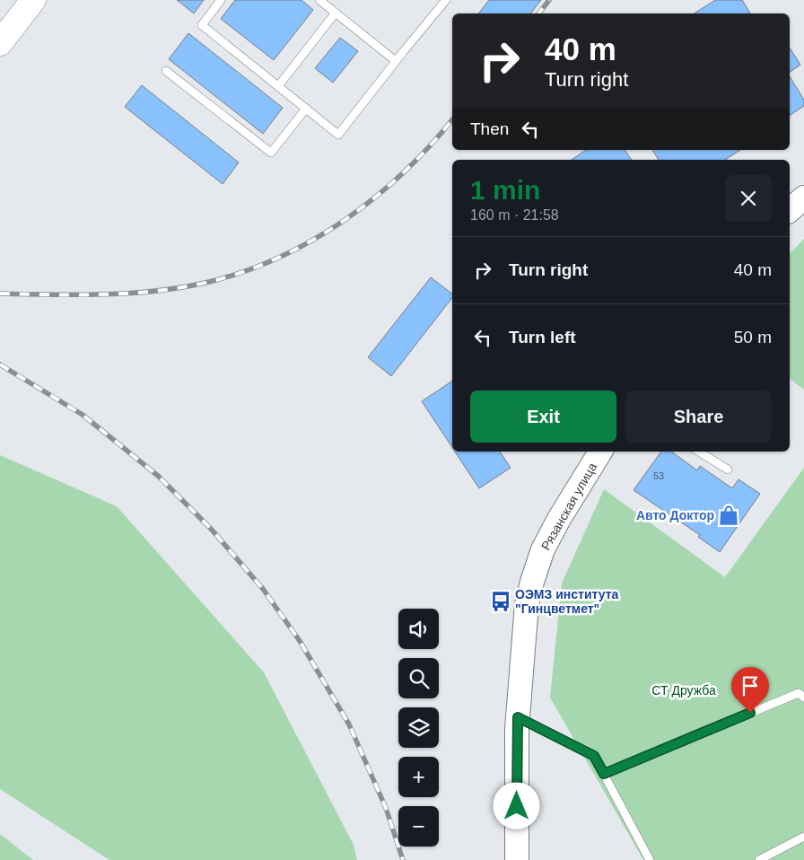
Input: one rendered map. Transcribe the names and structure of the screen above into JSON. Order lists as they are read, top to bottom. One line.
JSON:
{"streets":{"street":["Рязанская улица"]},"parks":["СТ Дружба"],"places":{"shop":["Авто Доктор"],"bus stop":["ОЭМЗ института \"Гинцветмет\""]},"house_numbers":["53"],"page":{"turn":["40 m","Turn right"],"then":"Then","heading":["1 min","160 m · 21:58"],"list":[{"name":"Turn right","value":"40 m"},{"name":"Turn left","value":"50 m"}],"buttons":["Exit","Share"],"map_buttons":["+","−"]}}
